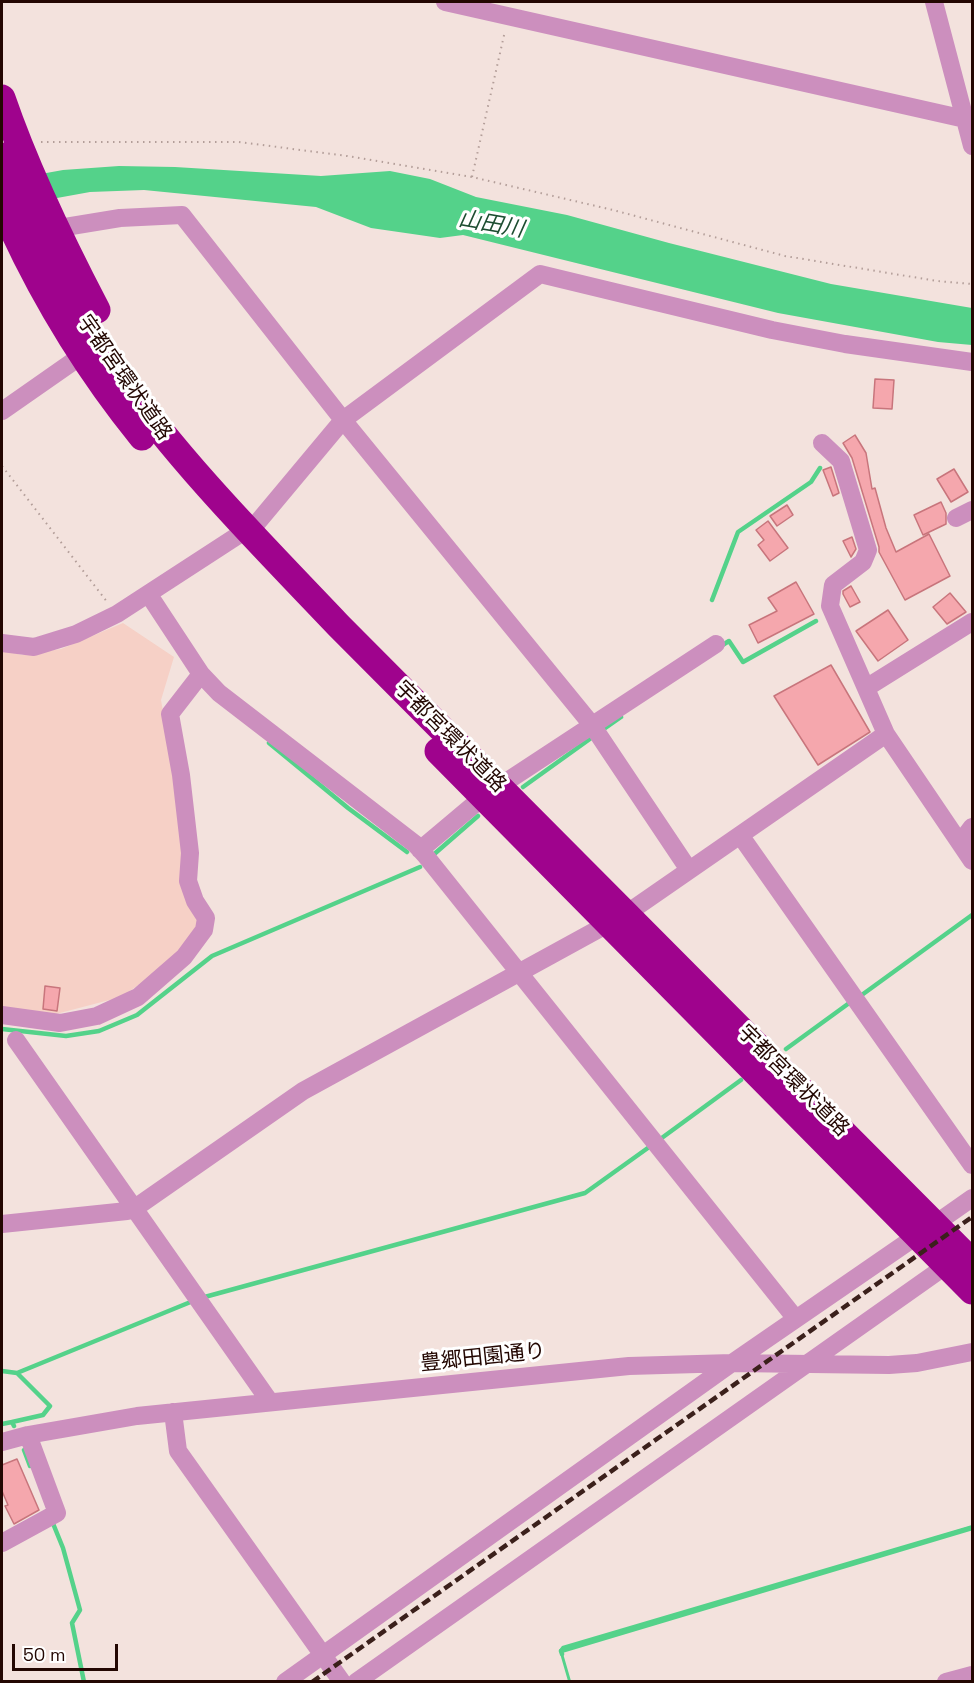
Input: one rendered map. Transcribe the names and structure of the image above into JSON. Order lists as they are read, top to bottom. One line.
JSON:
{"streets":{"highway":["宇都宮環状道路"],"street":["豊郷田園通り"]},"water":["山田川"],"scale_bar":"50 m"}
